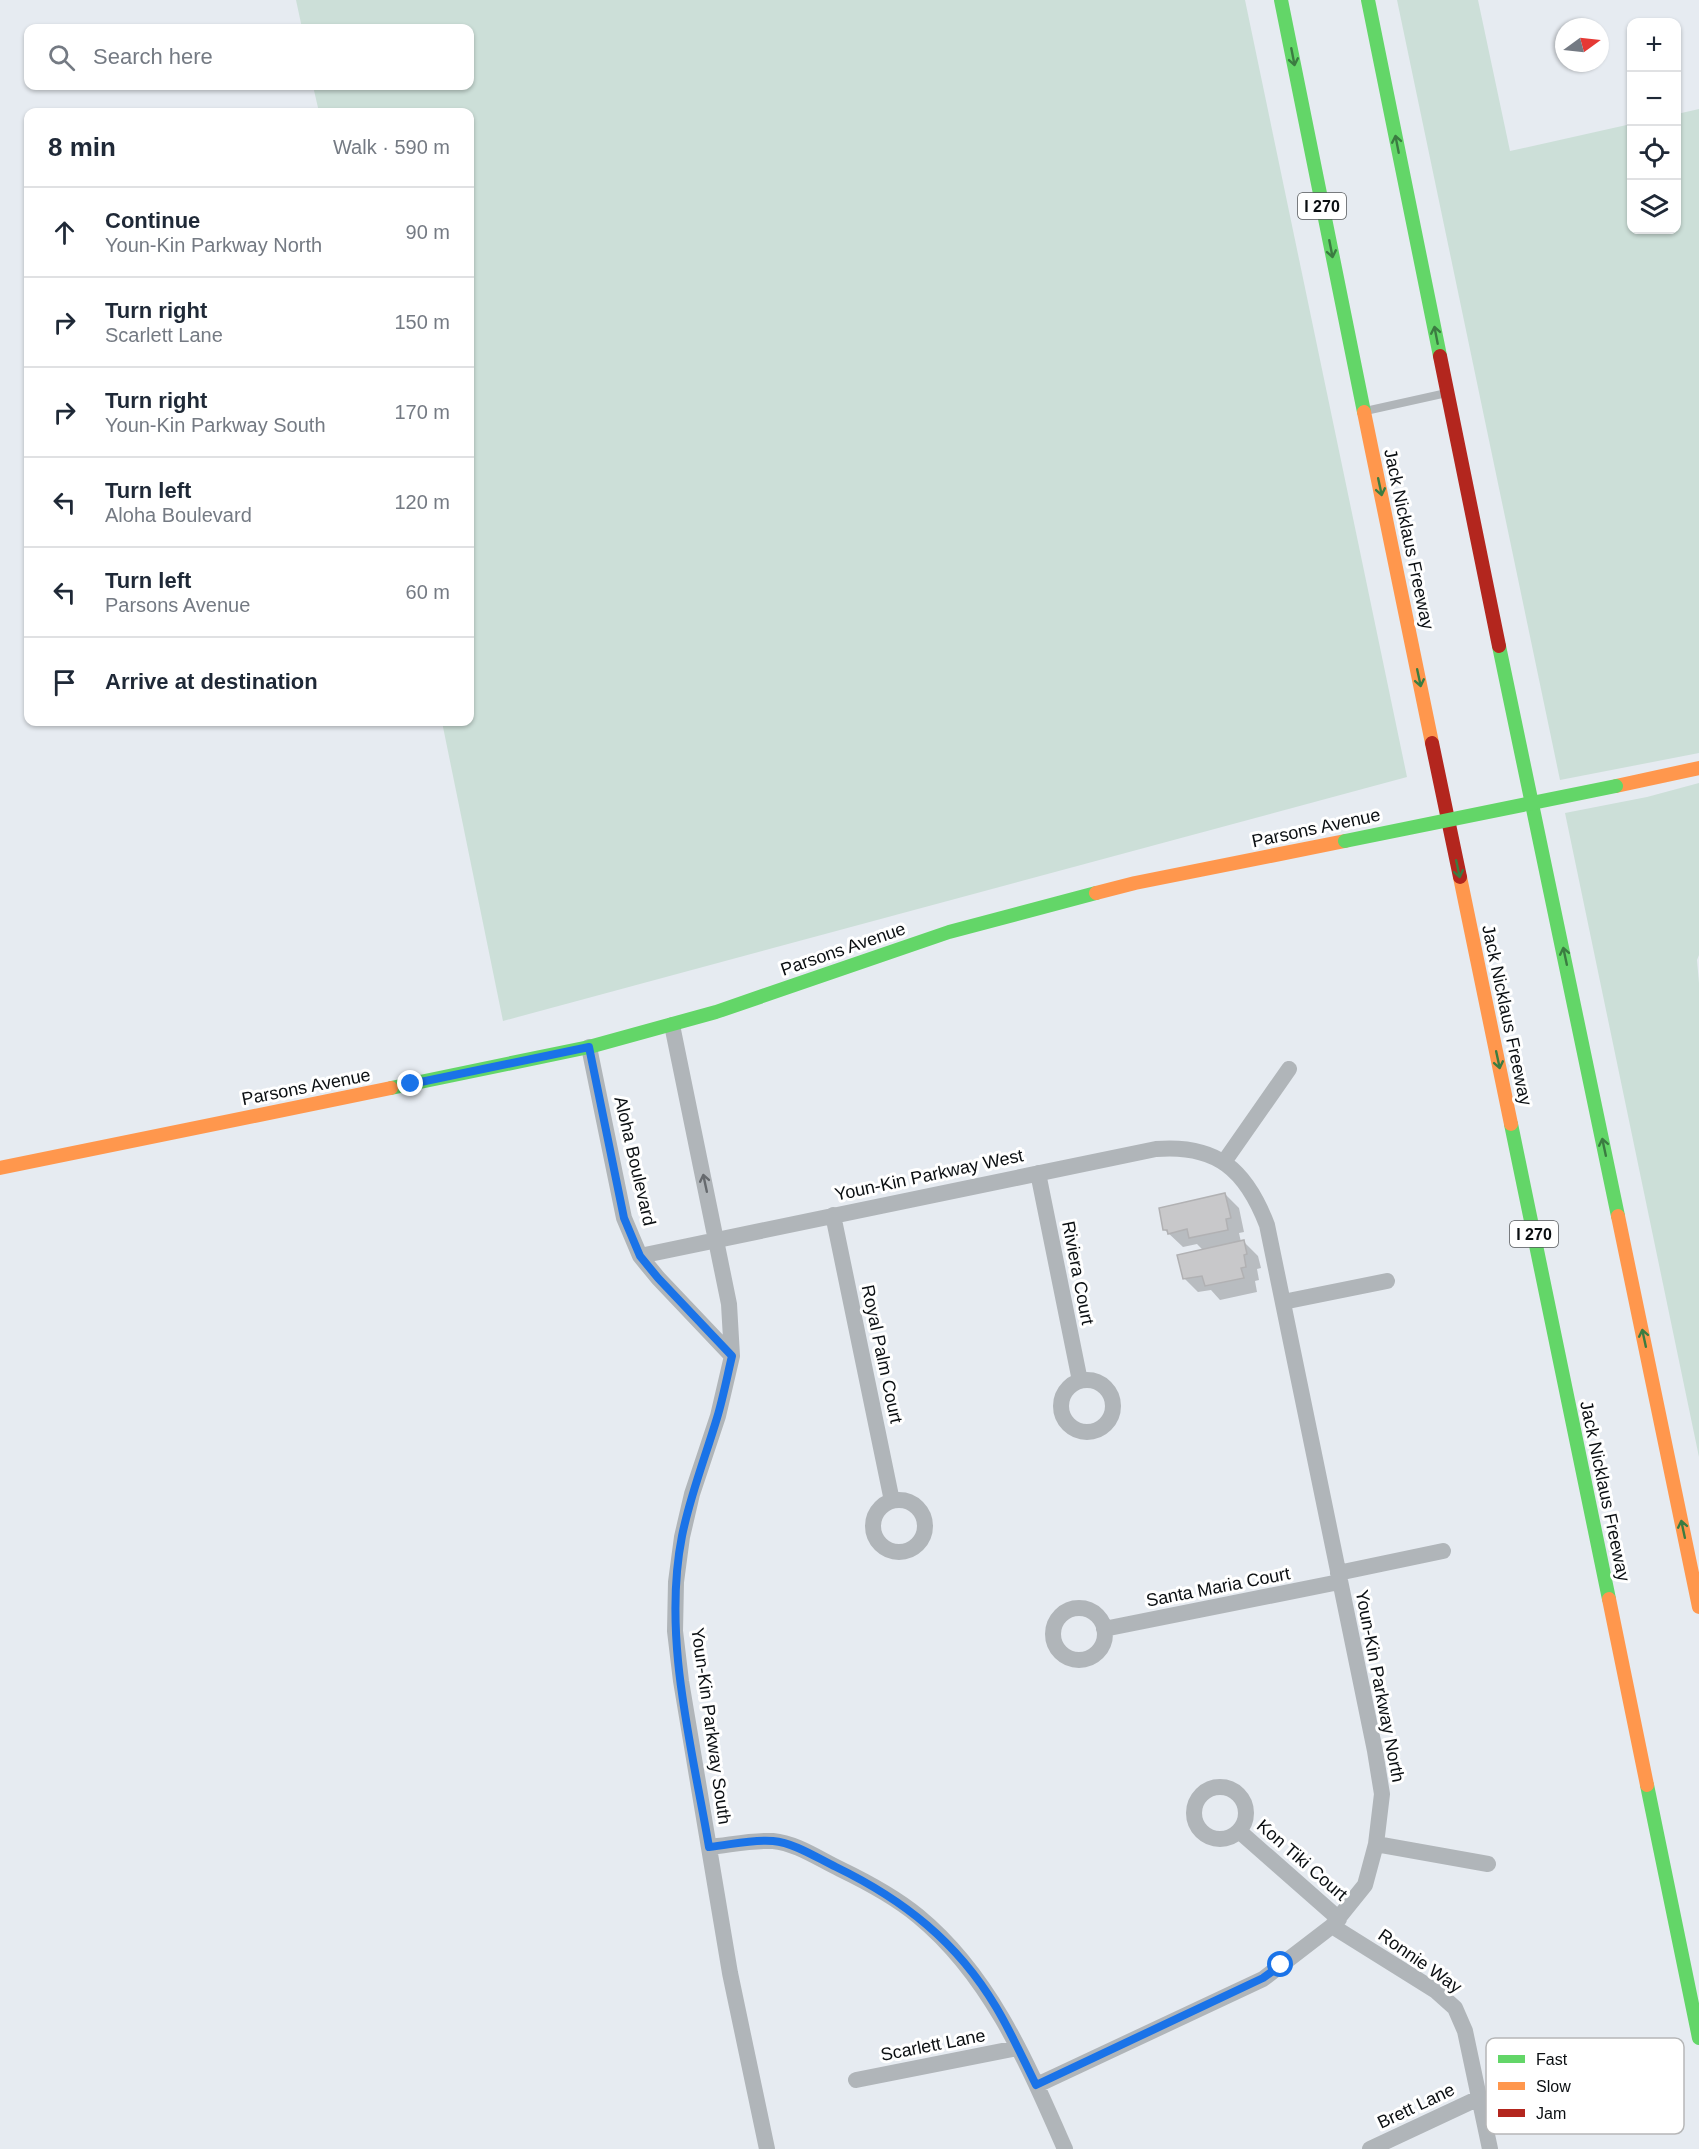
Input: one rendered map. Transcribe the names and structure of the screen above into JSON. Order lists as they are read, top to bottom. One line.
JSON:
{"streets":{"main road":["I 270","Jack Nicklaus Freeway","Parsons Avenue"],"street":["Aloha Boulevard","Youn-Kin Parkway West","Riviera Court","Royal Palm Court","Santa Maria Court","Youn-Kin Parkway North","Youn-Kin Parkway South","Kon Tiki Court","Ronnie Way","Scarlett Lane","Brett Lane"]},"crossings":[["Parsons Avenue","Aloha Boulevard"],["Aloha Boulevard","Youn-Kin Parkway West"],["Aloha Boulevard","Youn-Kin Parkway South"],["Youn-Kin Parkway West","Riviera Court"],["Youn-Kin Parkway West","Royal Palm Court"],["Youn-Kin Parkway West","Youn-Kin Parkway North"],["Youn-Kin Parkway West","Youn-Kin Parkway South"],["Santa Maria Court","Youn-Kin Parkway North"],["Youn-Kin Parkway North","Kon Tiki Court"],["Youn-Kin Parkway North","Ronnie Way"],["Youn-Kin Parkway North","Scarlett Lane"],["Youn-Kin Parkway South","Scarlett Lane"],["Kon Tiki Court","Ronnie Way"],["Ronnie Way","Brett Lane"]],"legend":["Fast","Slow","Jam"],"north":"right","page":{"map_buttons":["+","−"],"search":"Search here","heading":["8 min","Walk · 590 m"],"list":[["Continue","Youn-Kin Parkway North","90 m"],["Turn right","Scarlett Lane","150 m"],["Turn right","Youn-Kin Parkway South","170 m"],["Turn left","Aloha Boulevard","120 m"],["Turn left","Parsons Avenue","60 m"],"Arrive at destination"]}}
